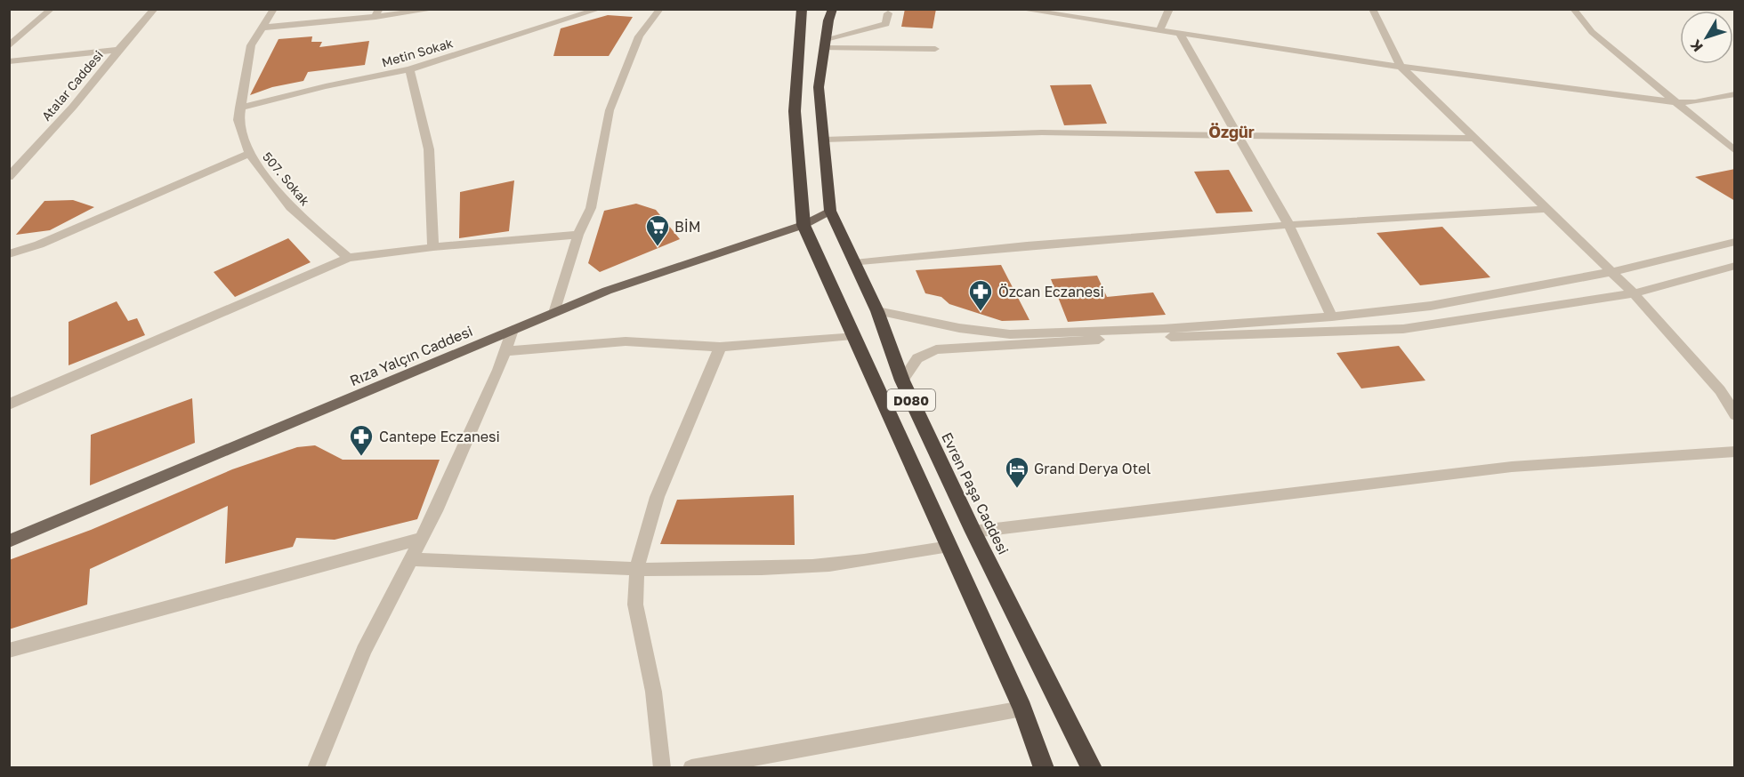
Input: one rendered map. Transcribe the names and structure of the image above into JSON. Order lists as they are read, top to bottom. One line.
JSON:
{"streets":{"highway":["D080","Evren Paşa Caddesi"],"main road":["Rıza Yalçın Caddesi"],"street":["Metin Sokak","Atalar Caddesi","507. Sokak"]},"crossings":[["Metin Sokak","507. Sokak"],["Rıza Yalçın Caddesi","D080"],["Rıza Yalçın Caddesi","Evren Paşa Caddesi"]],"districts":["Özgür"],"places":{"supermarket":["BİM"],"pharmacy":["Özcan Eczanesi","Cantepe Eczanesi"],"hotel":["Grand Derya Otel"]},"north":"bottom left"}
